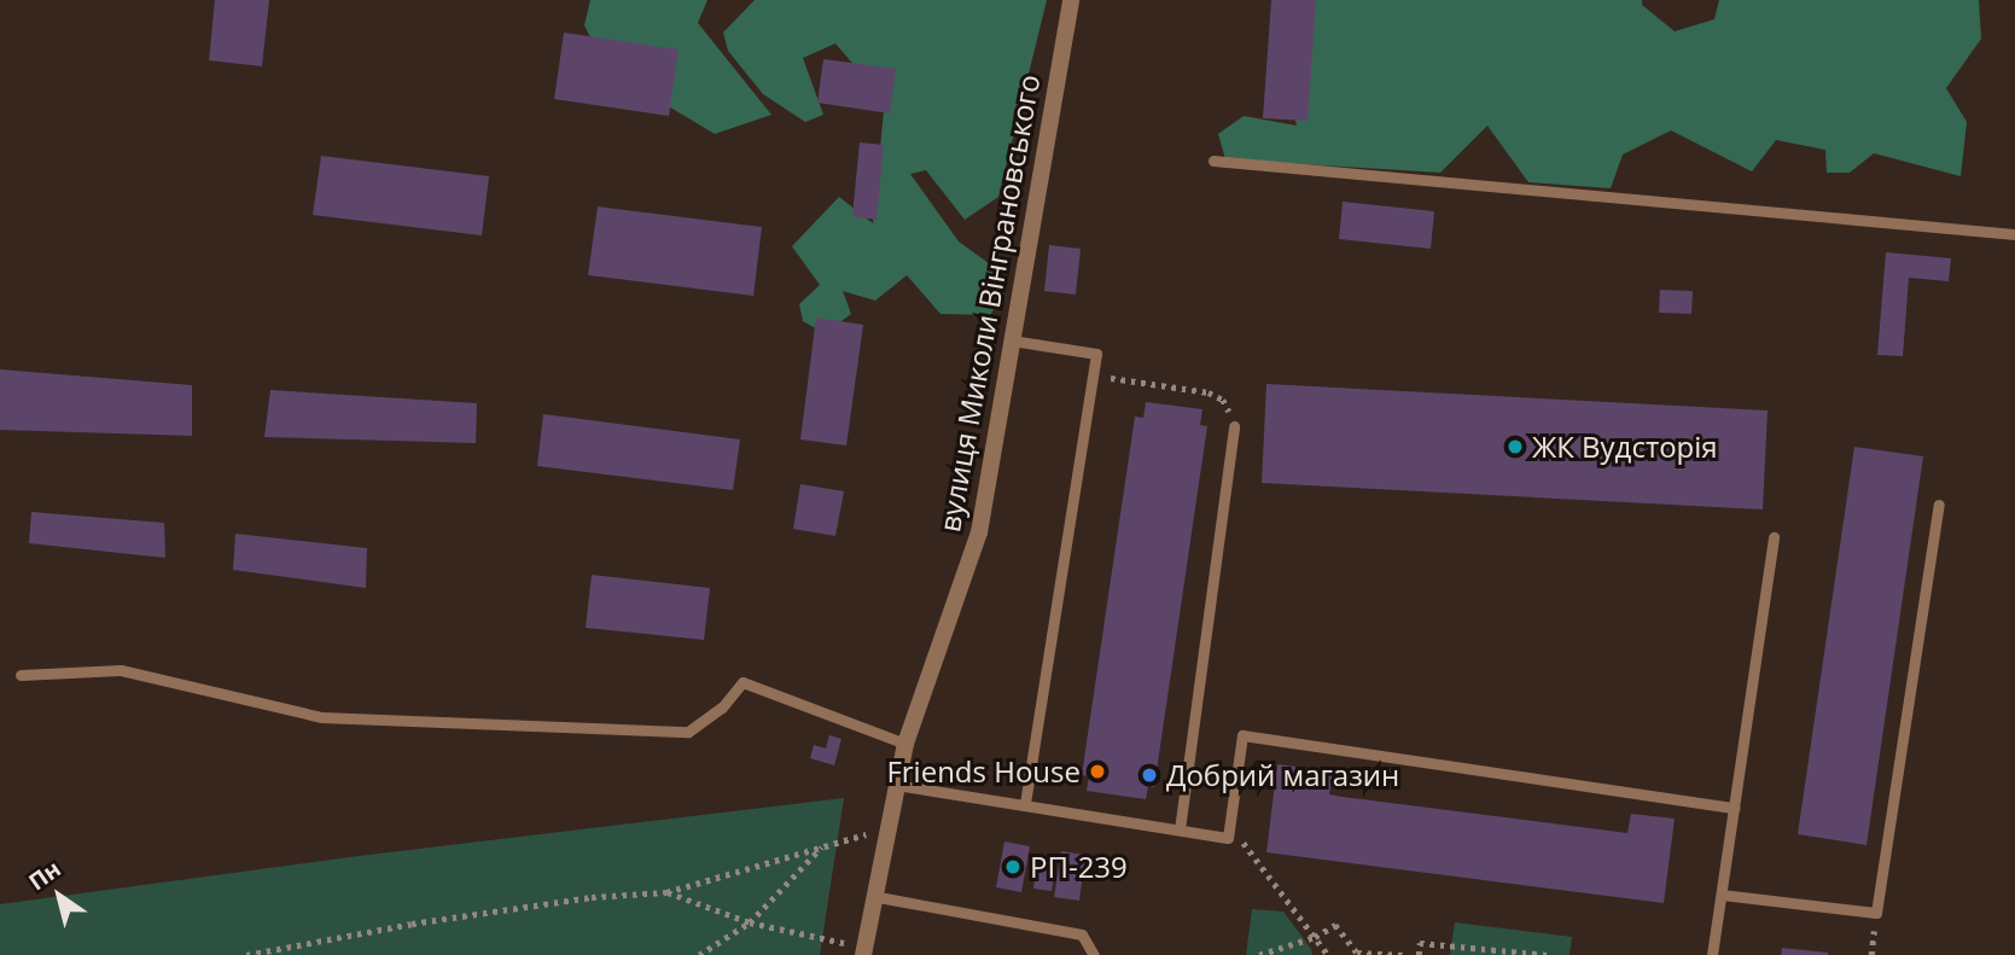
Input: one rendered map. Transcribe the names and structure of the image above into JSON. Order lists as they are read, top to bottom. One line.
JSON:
{"streets":{"street":["вулиця Миколи Вінграновського"]},"places":["ЖК Вудсторія","Friends House","Добрий магазин","РП-239"],"north":"top left"}
